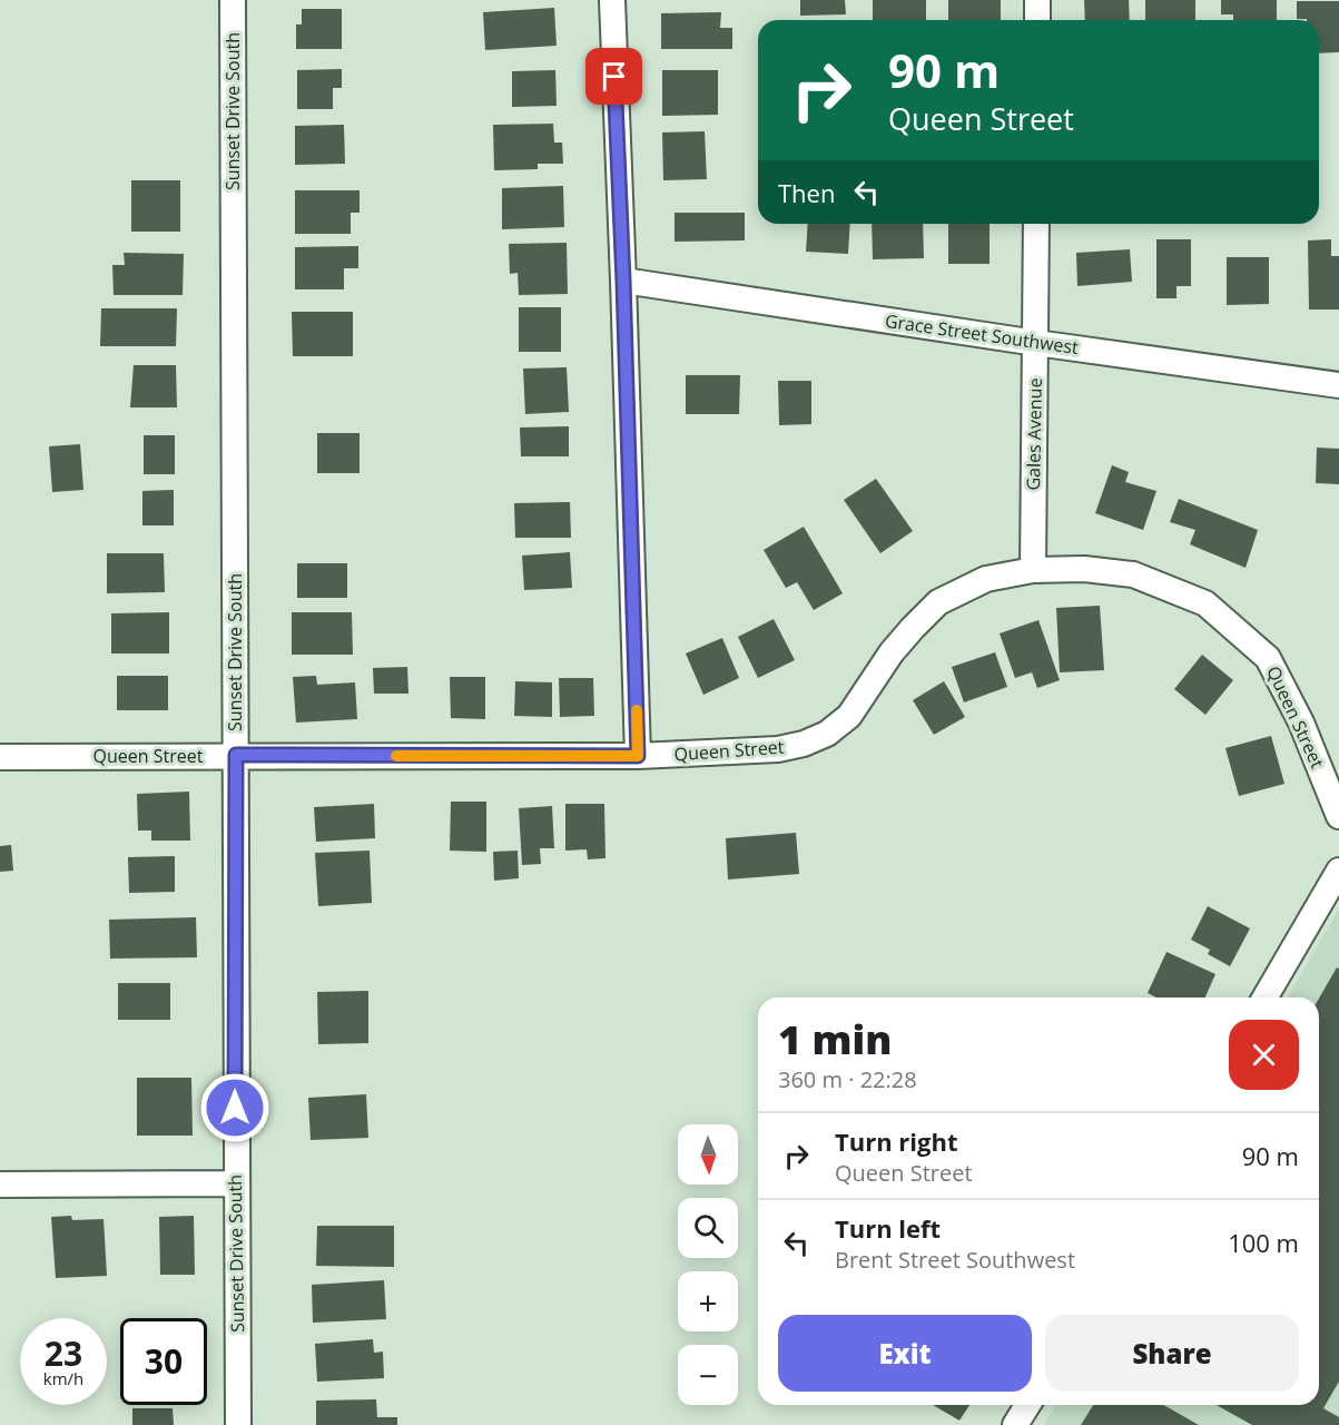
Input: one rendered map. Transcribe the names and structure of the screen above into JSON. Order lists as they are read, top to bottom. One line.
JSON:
{"streets":{"street":["Sunset Drive South","Grace Street Southwest","Gales Avenue","Queen Street"]},"crossings":[["Sunset Drive South","Queen Street"],["Grace Street Southwest","Gales Avenue"],["Gales Avenue","Queen Street"]],"north":"bottom","page":{"turn":["90 m","Queen Street"],"then":"Then","heading":["1 min","360 m · 22:28"],"list":[{"name":"Turn right","note":"Queen Street","value":"90 m"},{"name":"Turn left","note":"Brent Street Southwest","value":"100 m"}],"map_buttons":["+","−"],"buttons":["Exit","Share"],"speed":"23 km/h","limit":"30"}}
